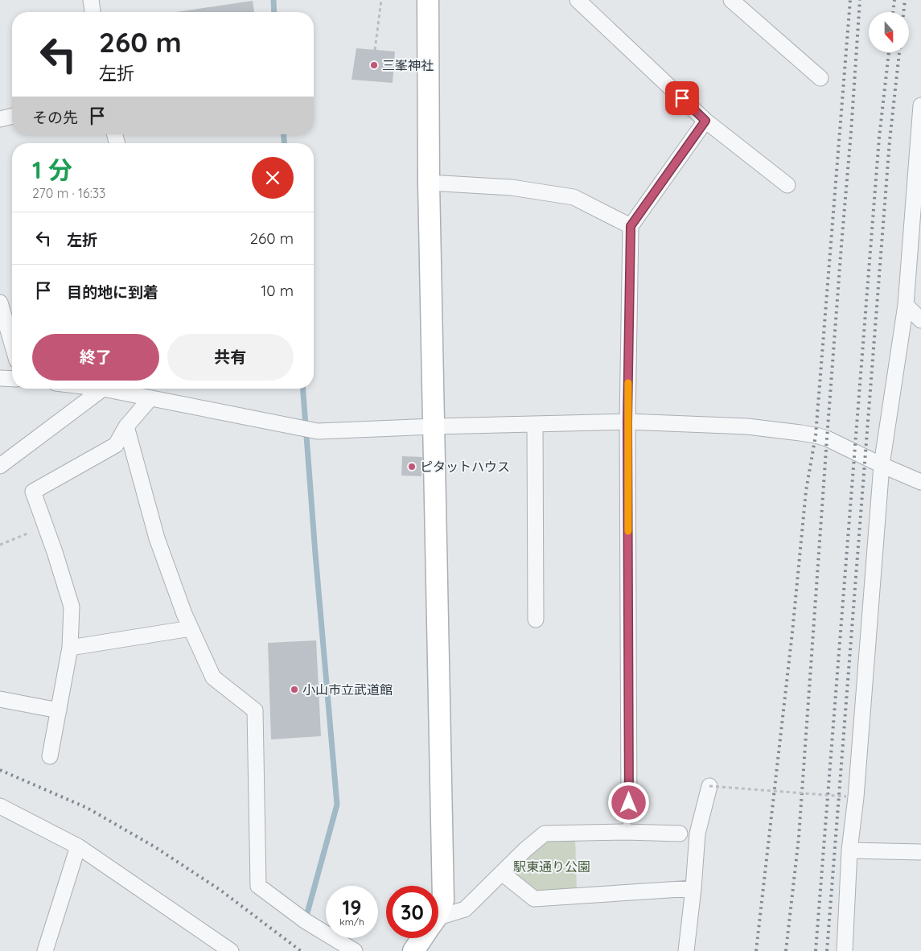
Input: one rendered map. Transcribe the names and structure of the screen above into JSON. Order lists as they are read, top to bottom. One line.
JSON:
{"parks":["駅東通り公園"],"places":["三峯神社","ピタットハウス","小山市立武道館"],"north":"bottom","page":{"turn":["260 m","左折"],"then":"その先","heading":["1 分","270 m · 16:33"],"list":[{"name":"左折","value":"260 m"},{"name":"目的地に到着","value":"10 m"}],"buttons":["終了","共有"],"speed":"19 km/h","limit":"30"}}
